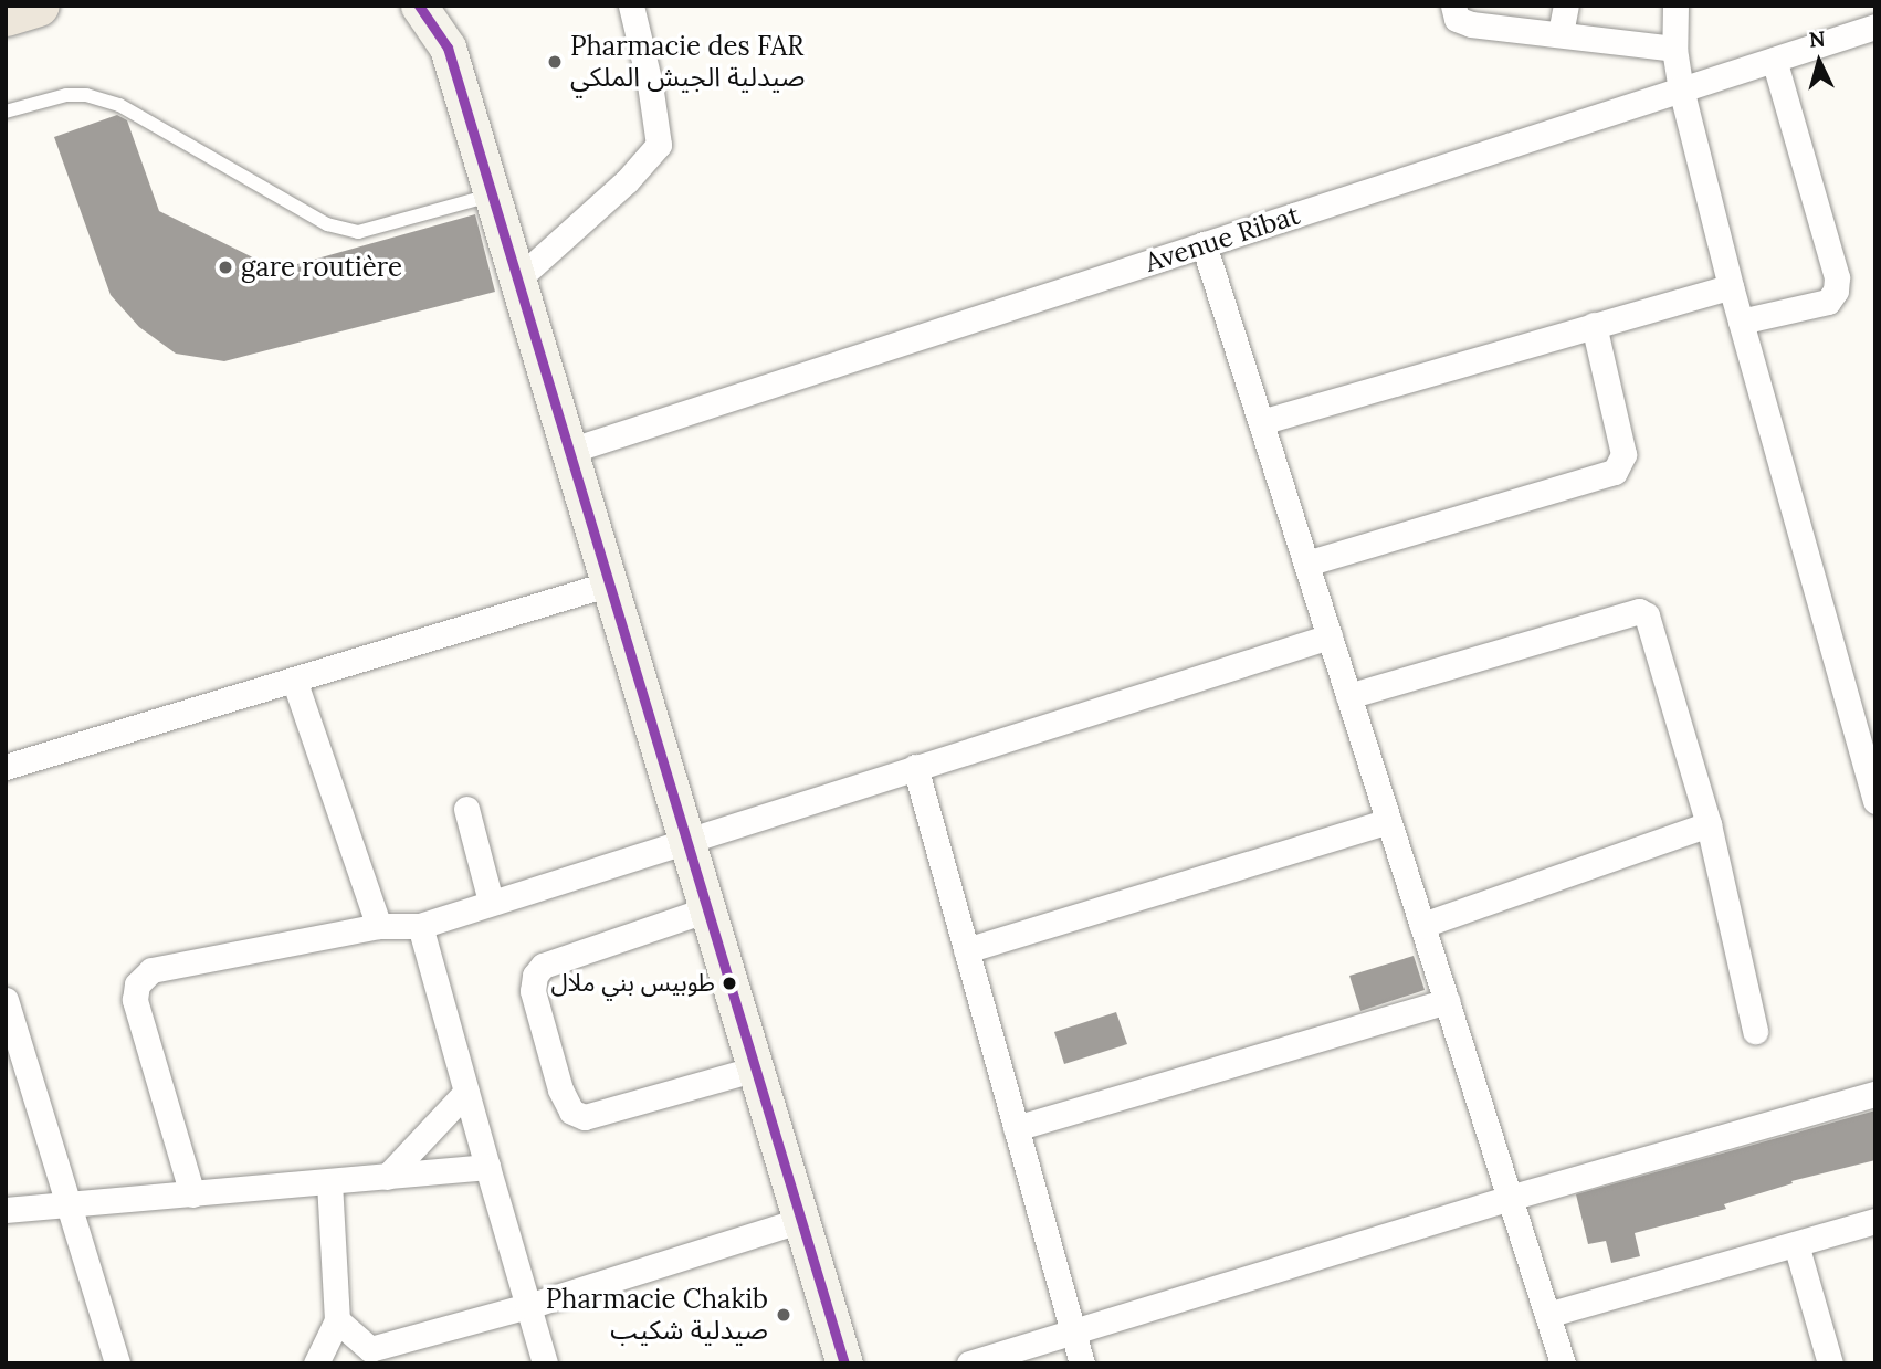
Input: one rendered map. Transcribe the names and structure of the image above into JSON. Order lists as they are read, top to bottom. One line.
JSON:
{"streets":{"street":["Avenue Ribat"]},"places":["Pharmacie des FAR صيدلية الجيش الملكي","gare routière","طوبيس بني ملال","Pharmacie Chakib صيدلية شكيب"],"north":"top"}
